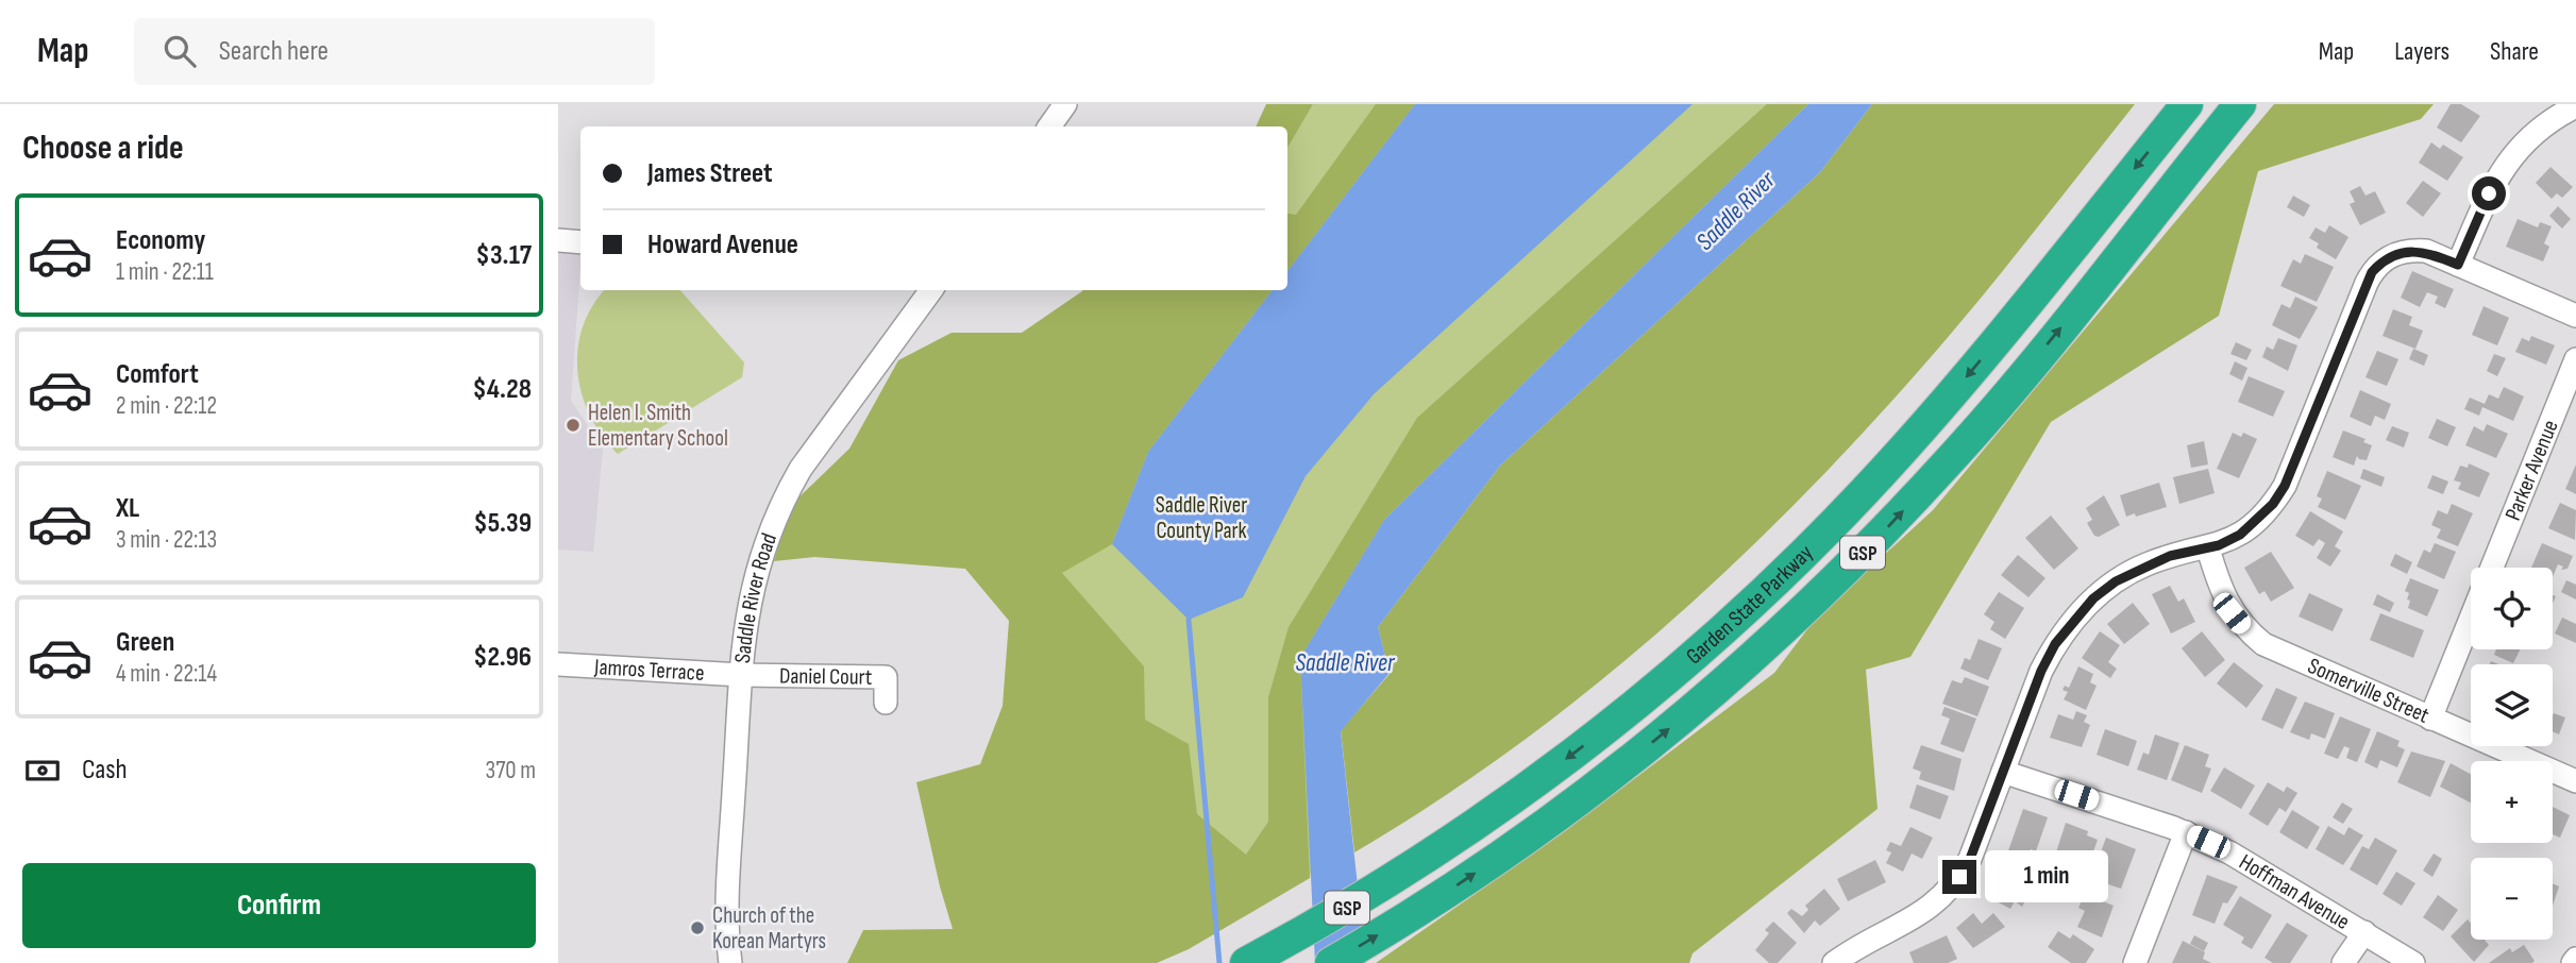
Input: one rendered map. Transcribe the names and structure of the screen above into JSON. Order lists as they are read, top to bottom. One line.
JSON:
{"streets":{"highway":["GSP","Garden State Parkway"],"street":["Parker Avenue","Saddle River Road","Jamros Terrace","Daniel Court","Somerville Street","Hoffman Avenue"]},"crossings":[["Saddle River Road","Jamros Terrace"],["Saddle River Road","Daniel Court"],["Jamros Terrace","Daniel Court"]],"water":["Saddle River"],"parks":["Saddle River County Park"],"places":["Helen I. Smith Elementary School","Church of the Korean Martyrs"],"page":{"header":"Map","search":"Search here","nav":["Map","Layers","Share"],"heading":"Choose a ride","banner":["James Street","Howard Avenue"],"list":[{"name":"Economy","note":"1 min · 22:11","value":"$3.17"},{"name":"Comfort","note":"2 min · 22:12","value":"$4.28"},{"name":"XL","note":"3 min · 22:13","value":"$5.39"},{"name":"Green","note":"4 min · 22:14","value":"$2.96"}],"map_buttons":["+","−"],"pay":["Cash","370 m"],"buttons":"Confirm","bubble":"1 min"}}
